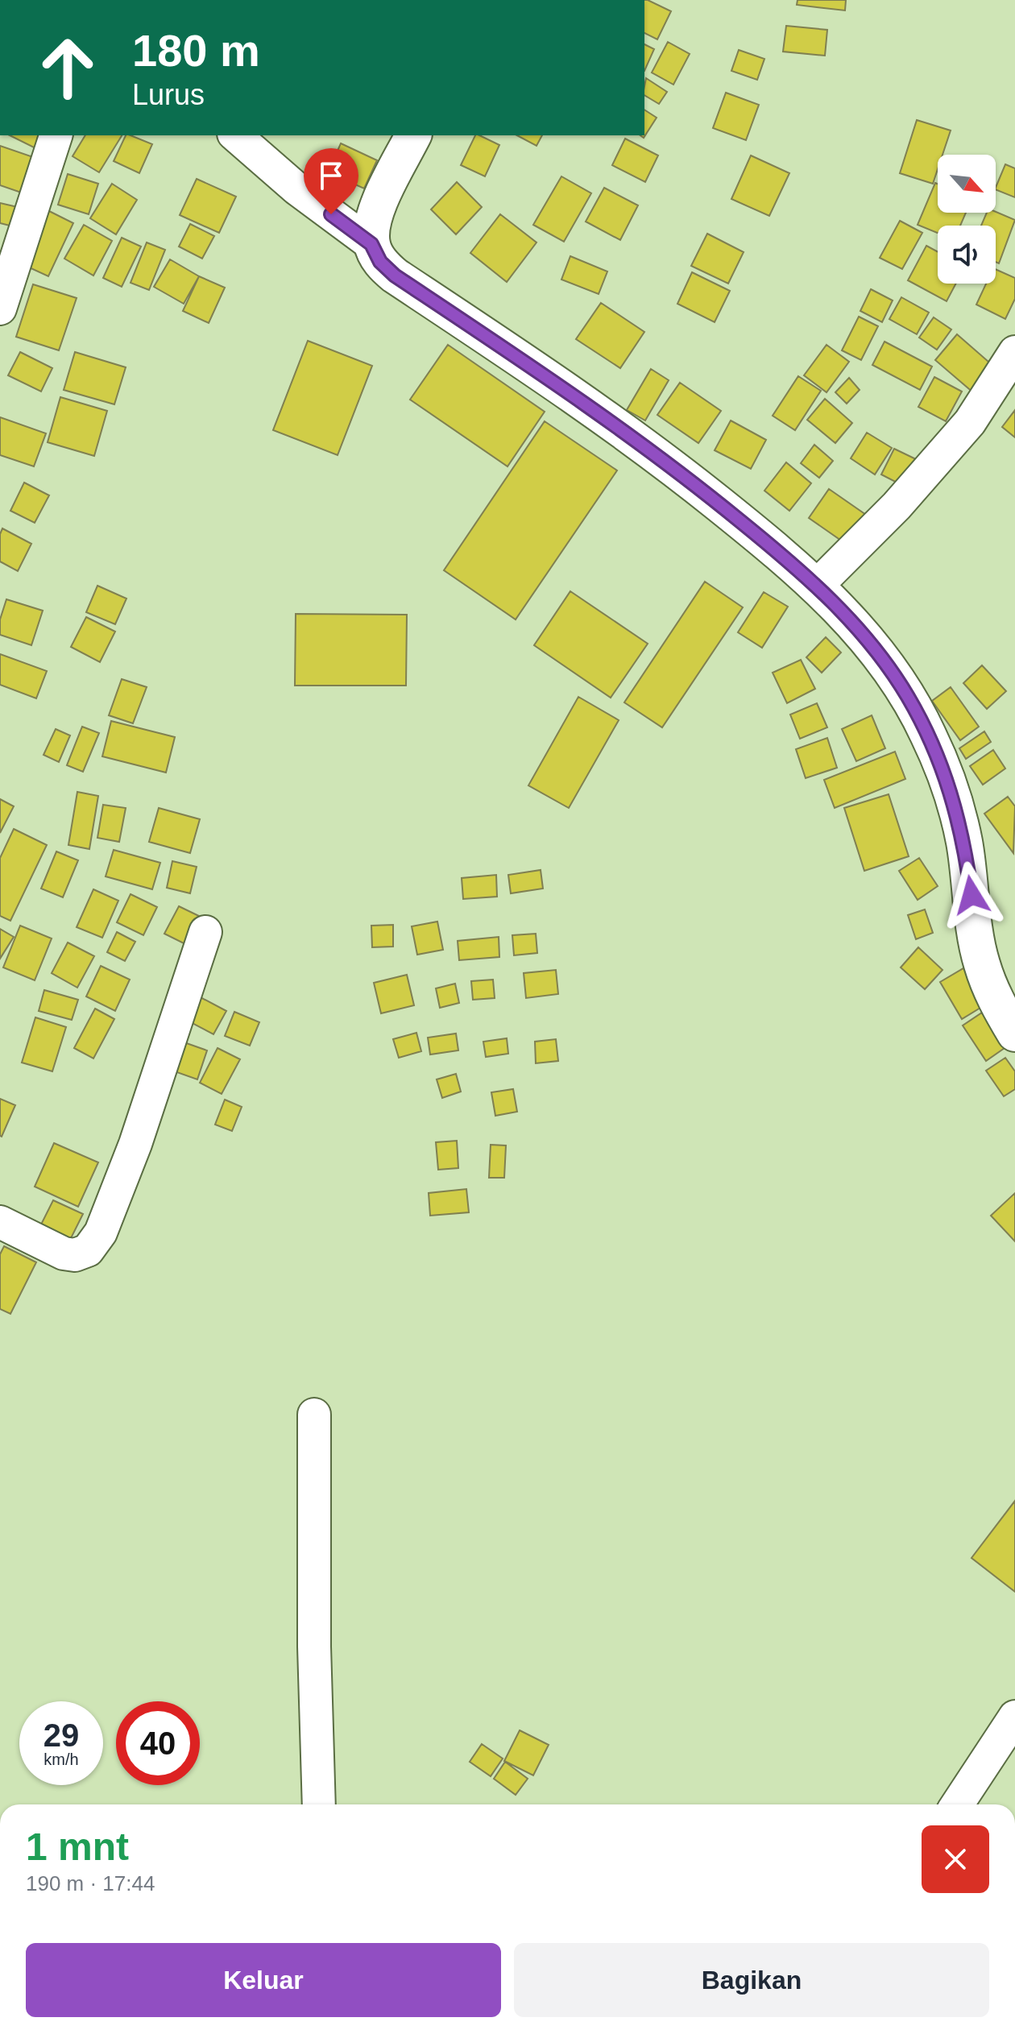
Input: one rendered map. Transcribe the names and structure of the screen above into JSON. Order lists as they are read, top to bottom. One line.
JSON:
{"north":"bottom right","page":{"turn":["180 m","Lurus"],"speed":"29 km/h","limit":"40","heading":["1 mnt","190 m · 17:44"],"buttons":["Keluar","Bagikan"]}}
